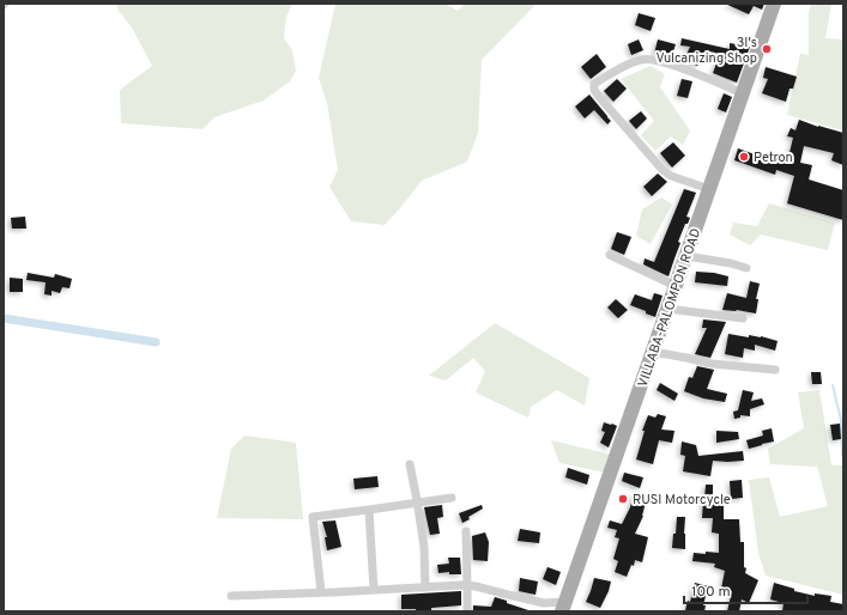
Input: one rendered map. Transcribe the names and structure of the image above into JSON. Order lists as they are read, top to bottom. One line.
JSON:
{"streets":{"main road":["VILLABA-PALOMPON ROAD"]},"places":["3I's Vulcanizing Shop","Petron","RUSI Motorcycle"],"scale_bar":"100 m"}
